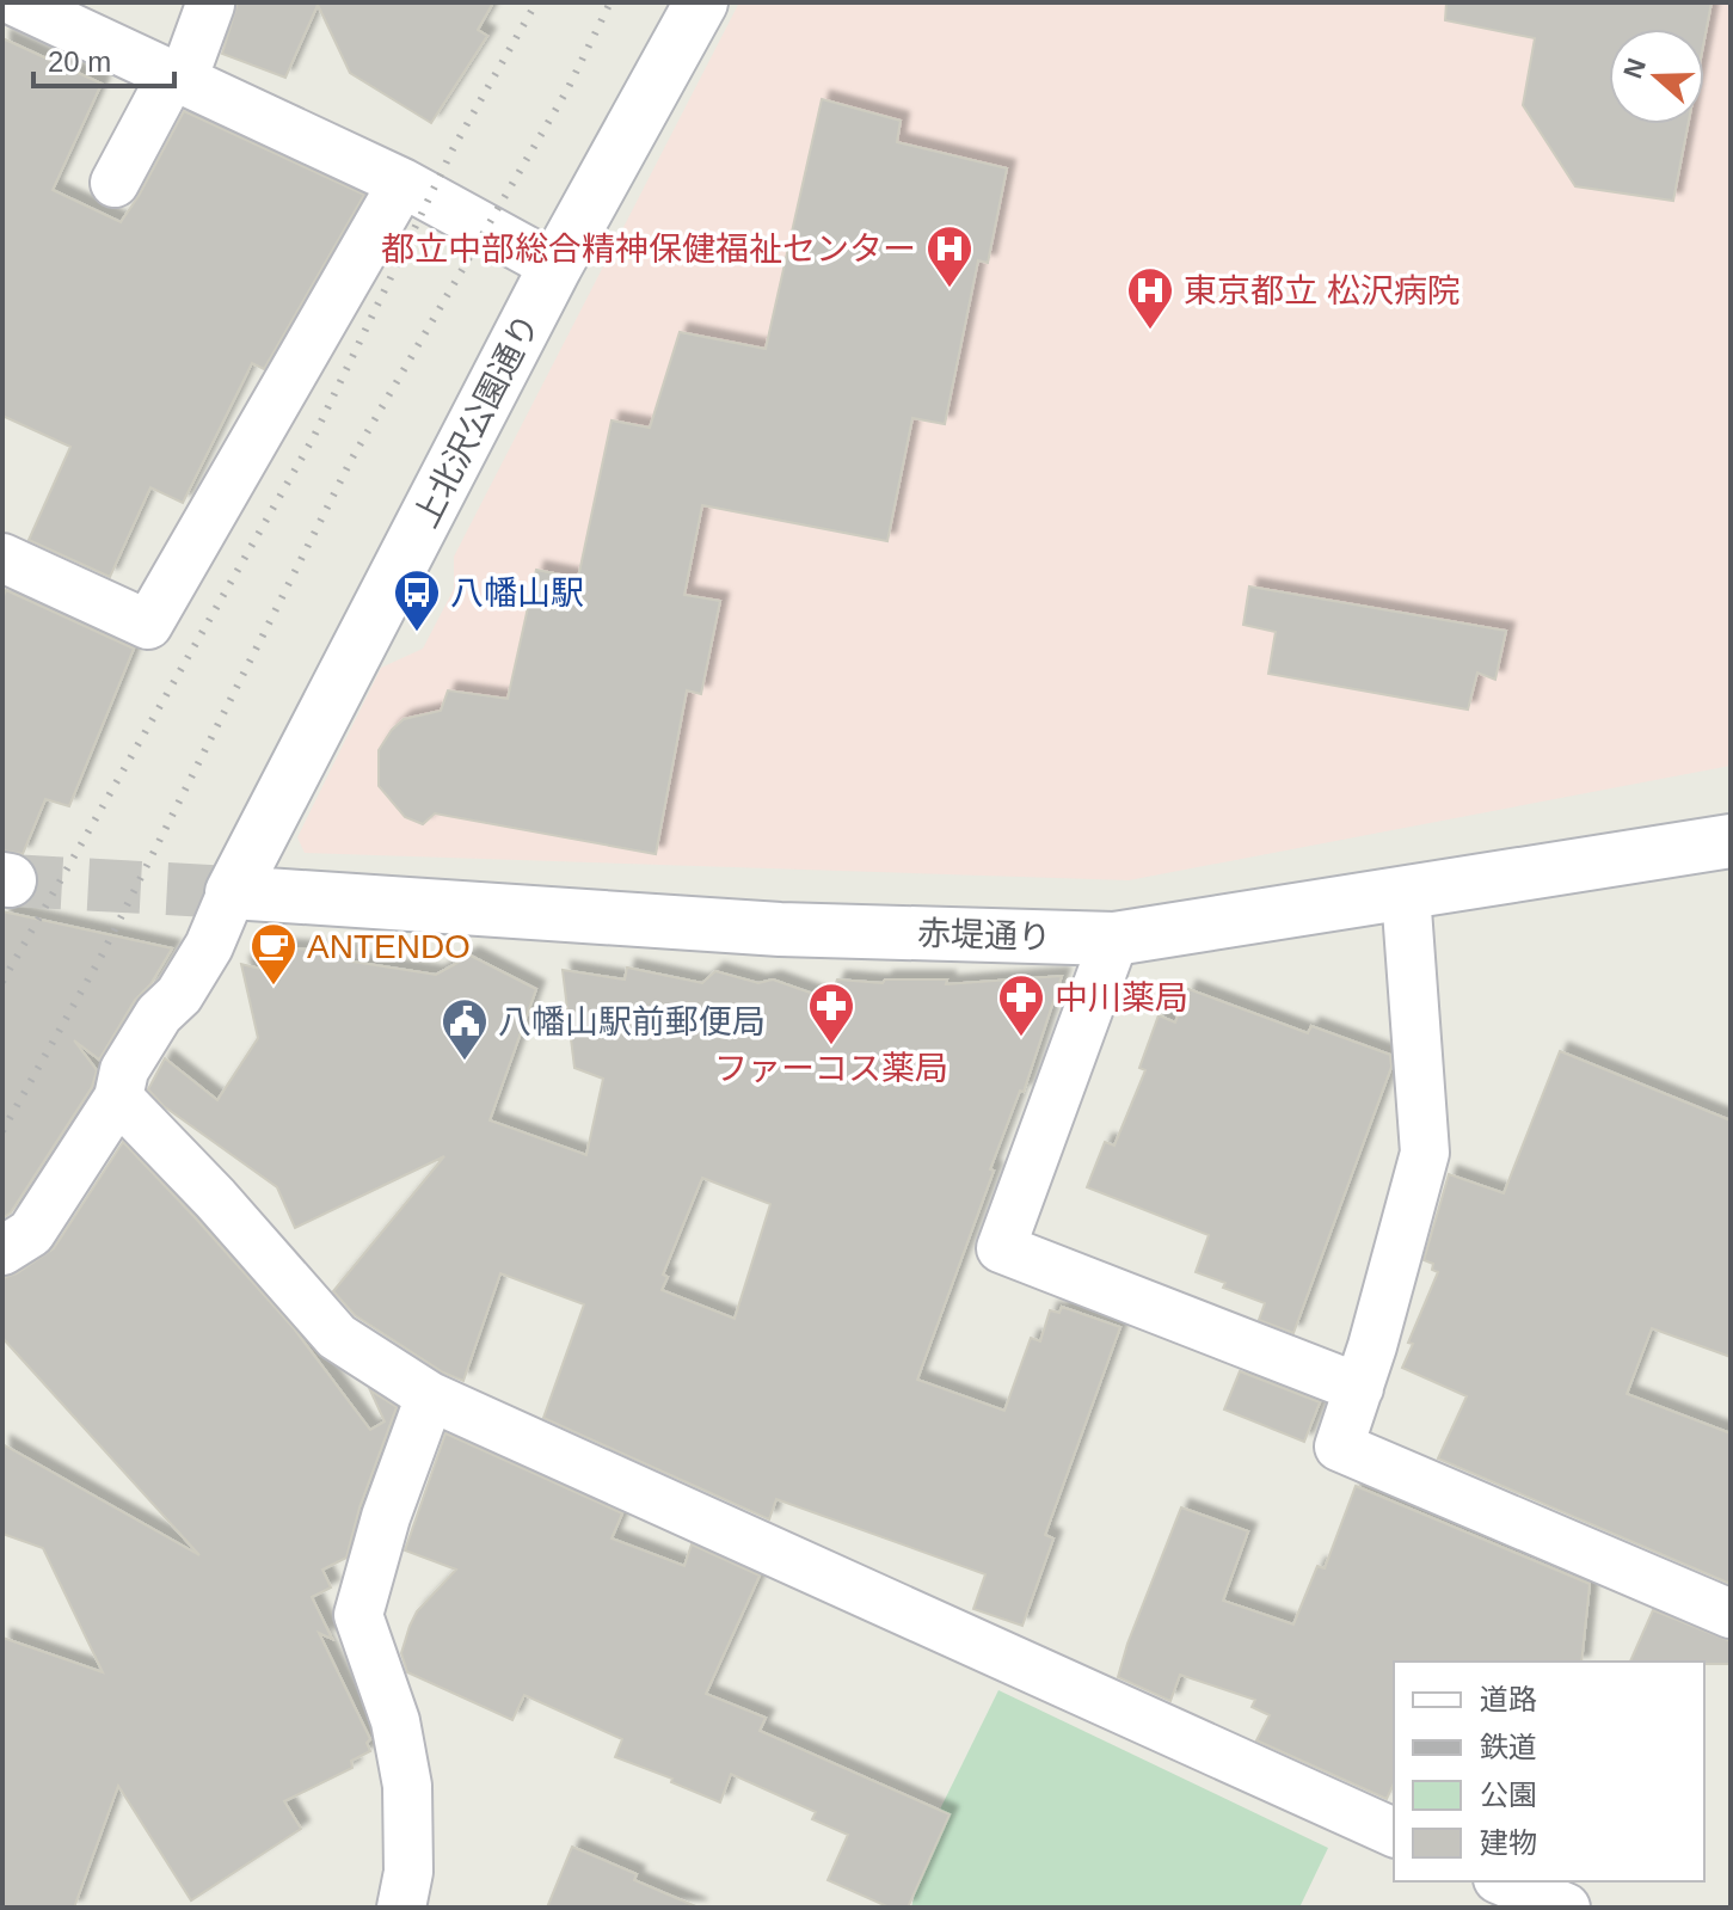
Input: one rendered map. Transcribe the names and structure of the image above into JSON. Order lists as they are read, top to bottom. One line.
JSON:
{"streets":{"street":["上北沢公園通り","赤堤通り"]},"crossings":[["上北沢公園通り","赤堤通り"]],"places":{"hospital":["都立中部総合精神保健福祉センター","東京都立 松沢病院"],"bus stop":["八幡山駅"],"cafe":["ANTENDO"],"pharmacy":["中川薬局","ファーコス薬局"],"public building":["八幡山駅前郵便局"]},"legend":["道路","鉄道","公園","建物"],"scale_bar":"20 m","north":"left"}
